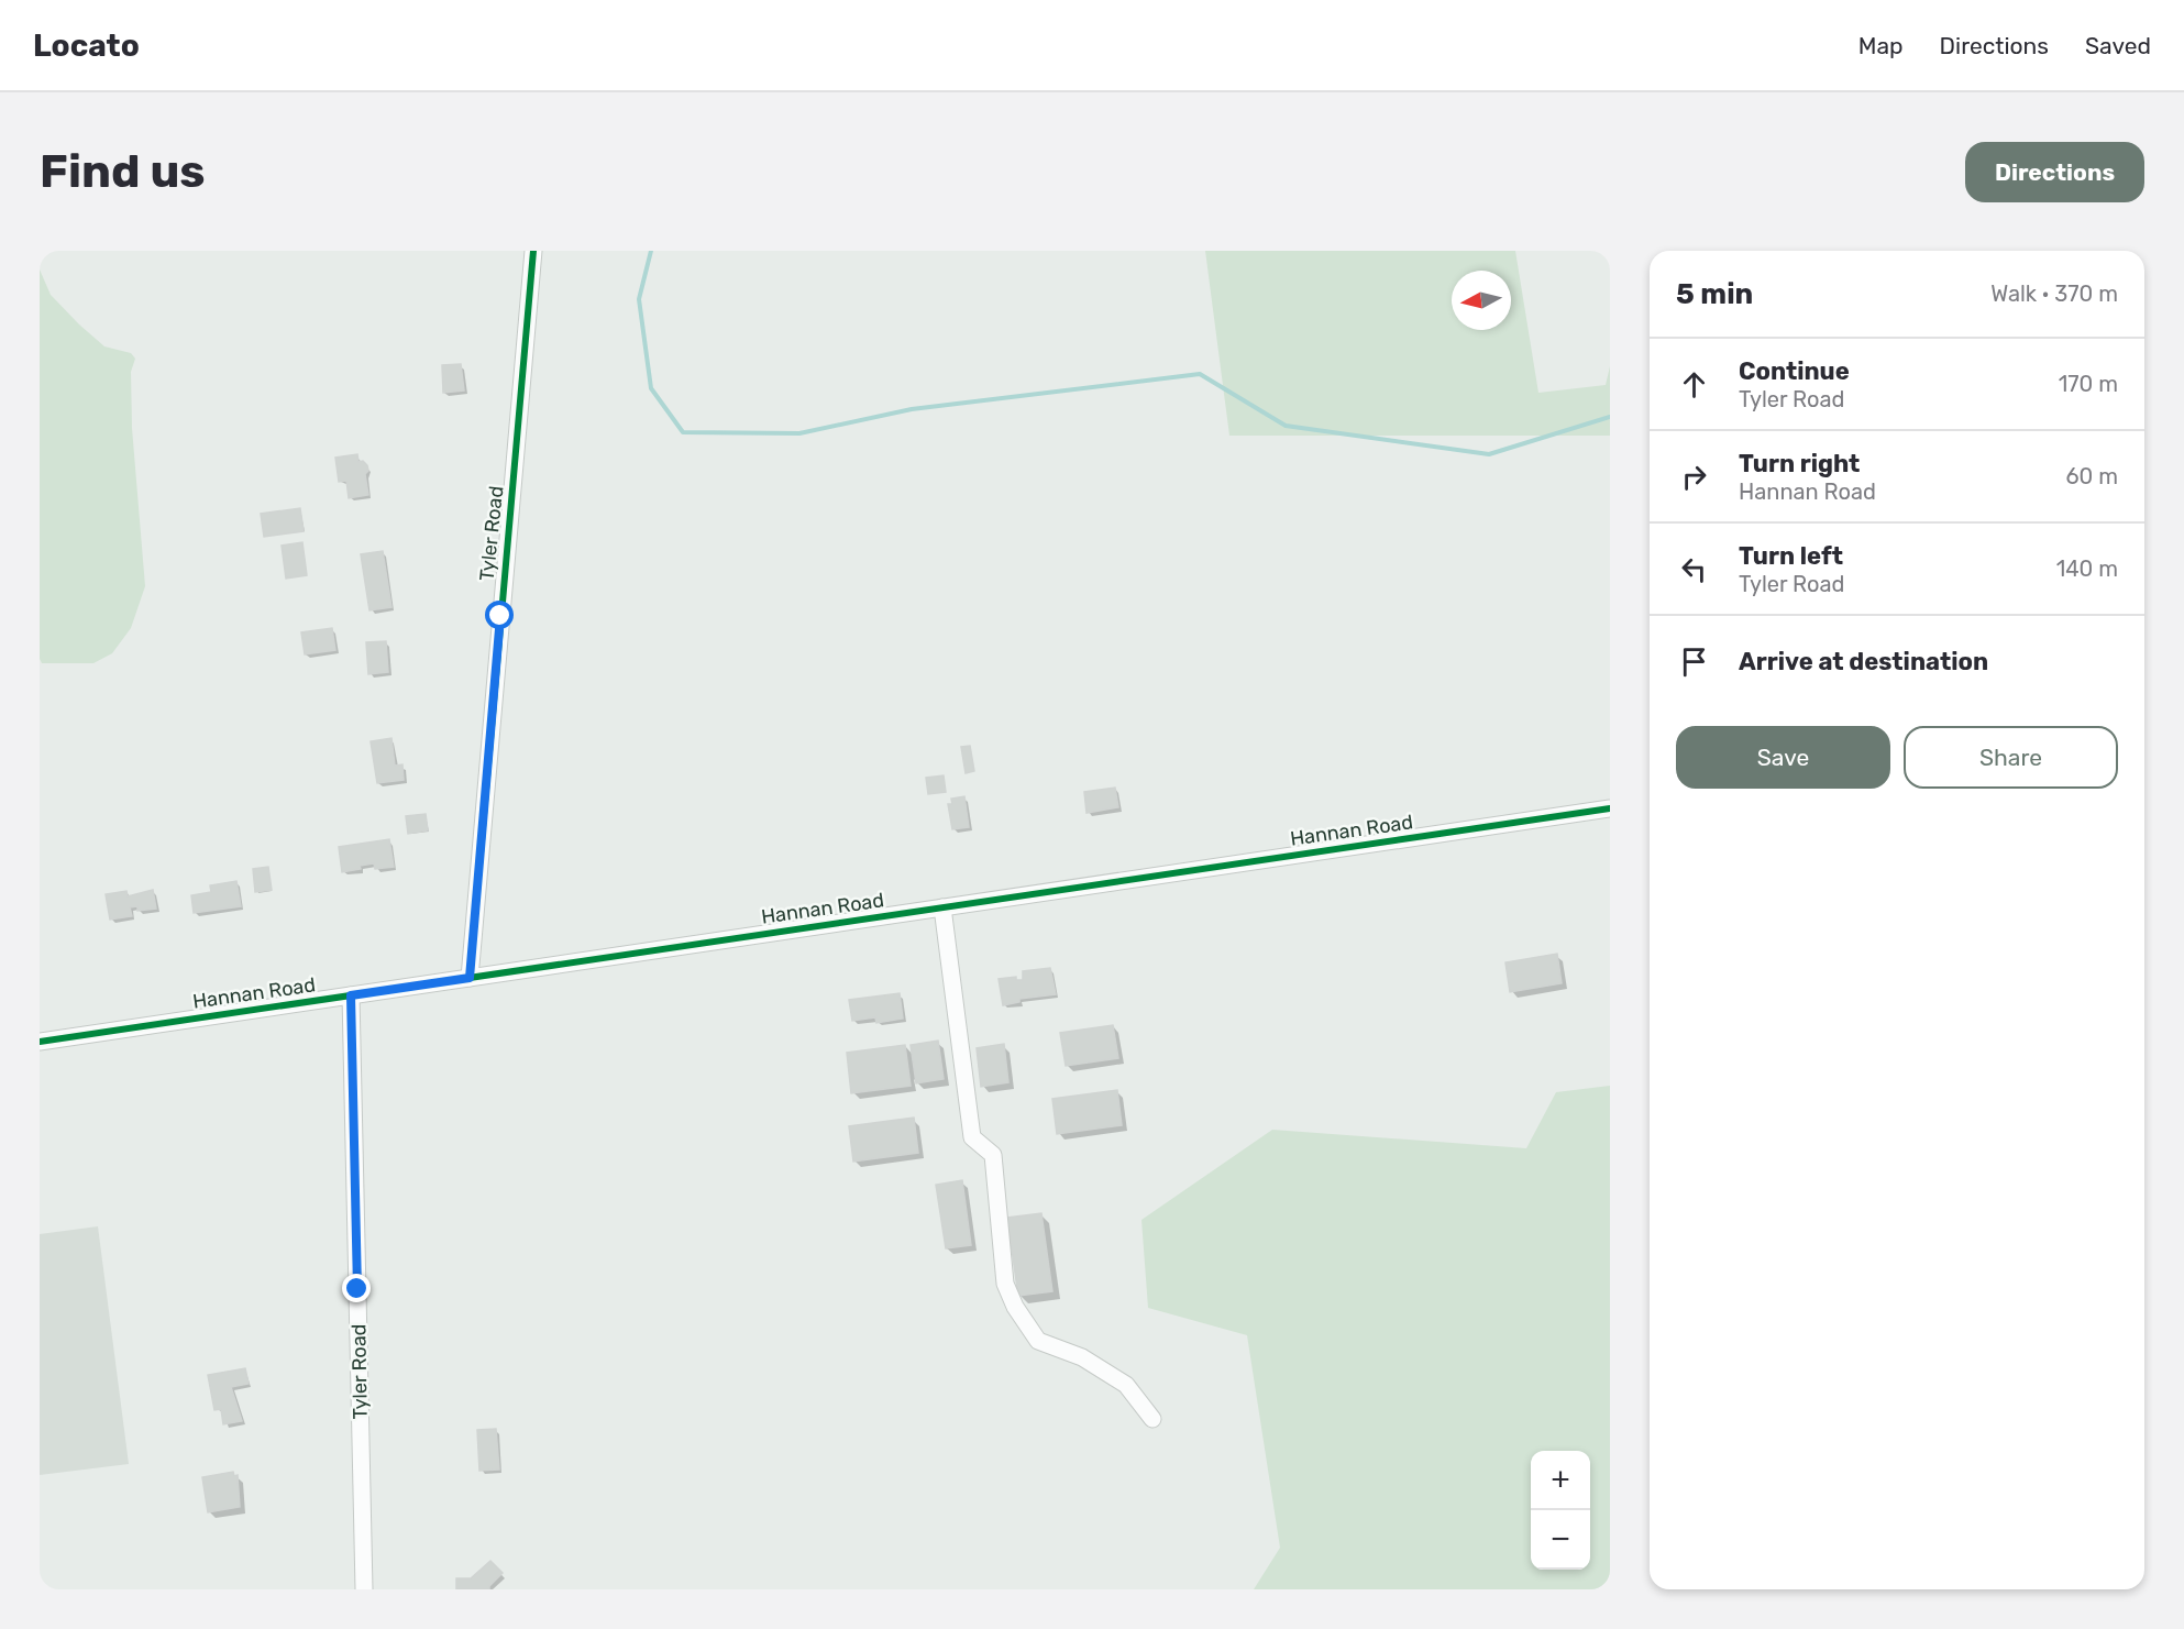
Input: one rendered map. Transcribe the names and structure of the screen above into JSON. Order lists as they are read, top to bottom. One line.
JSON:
{"streets":{"street":["Tyler Road","Hannan Road"]},"crossings":[["Tyler Road","Hannan Road"]],"north":"left","page":{"header":"Locato","nav":["Map","Directions","Saved"],"buttons":["Directions",["Save","Share"]],"title":"Find us","heading":["5 min","Walk · 370 m"],"list":[["Continue","Tyler Road","170 m"],["Turn right","Hannan Road","60 m"],["Turn left","Tyler Road","140 m"],"Arrive at destination"],"map_buttons":["+","−"]}}
